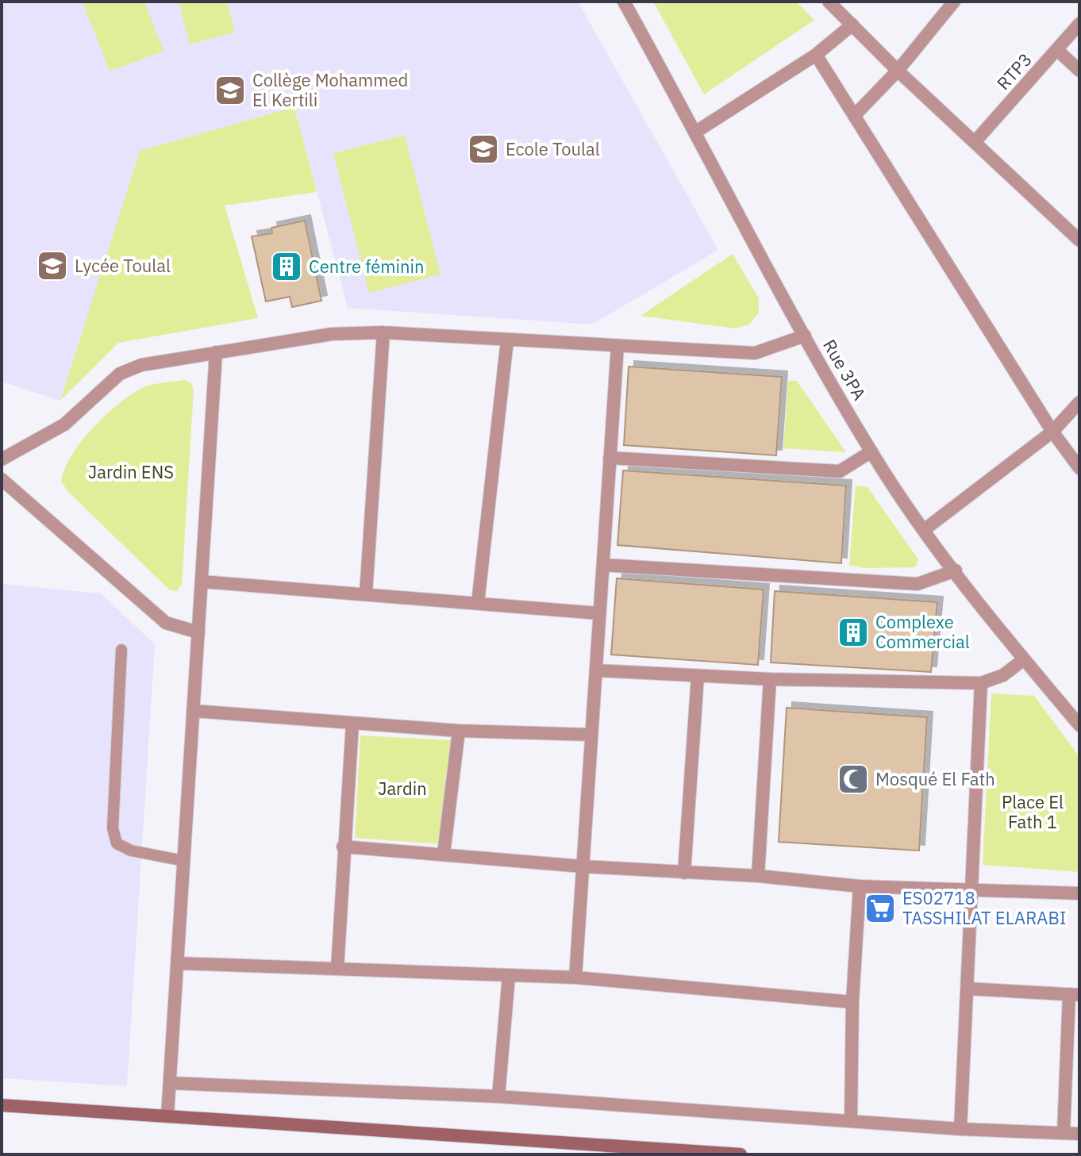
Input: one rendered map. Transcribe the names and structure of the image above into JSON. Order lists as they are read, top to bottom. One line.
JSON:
{"streets":{"street":["RTP3","Rue 3PA"]},"parks":["Jardin ENS","Jardin","Place El Fath 1"],"places":{"school or university":["Collège Mohammed El Kertili","Ecole Toulal","Lycée Toulal"],"building":["Centre féminin","Complexe Commercial"],"mosque":["Mosqué El Fath"],"supermarket":["ES02718 TASSHILAT ELARABI"]}}
